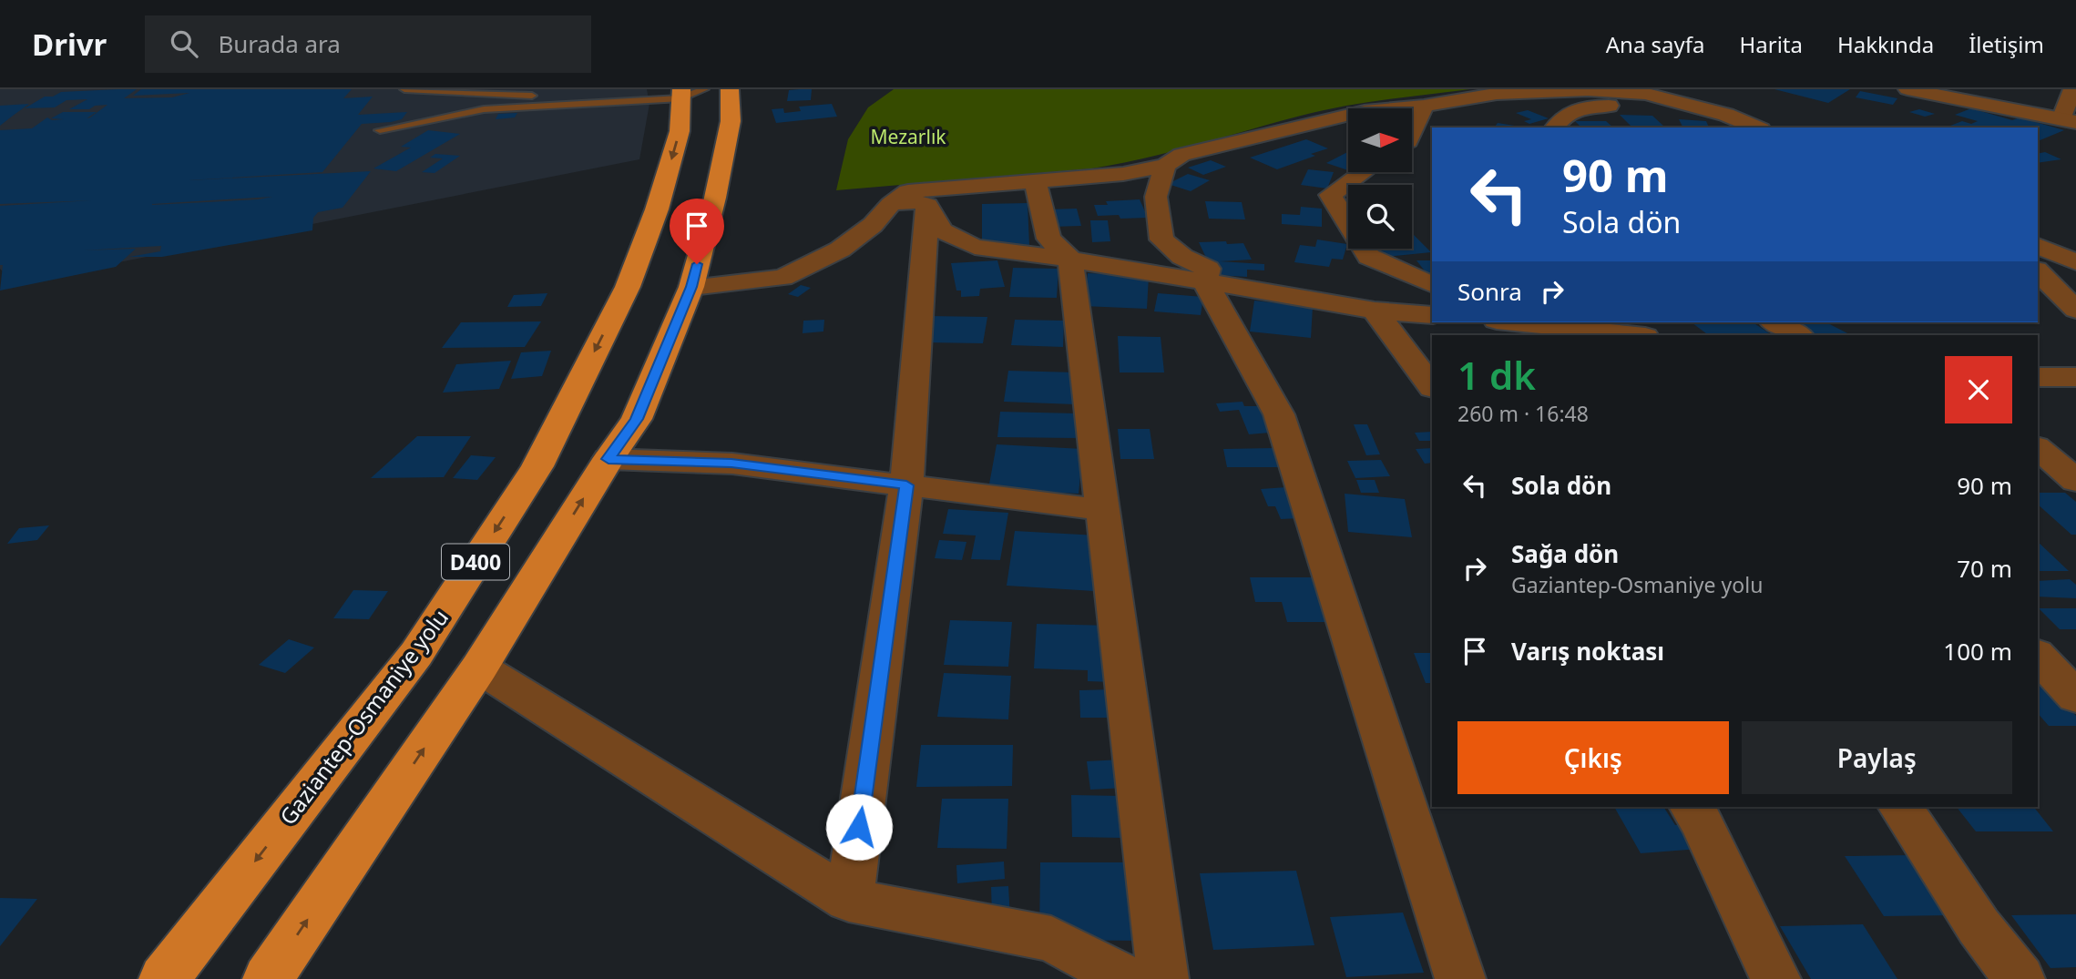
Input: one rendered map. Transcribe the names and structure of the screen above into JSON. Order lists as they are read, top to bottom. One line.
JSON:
{"streets":{"highway":["D400","Gaziantep-Osmaniye yolu"]},"parks":["Mezarlık"],"north":"right","page":{"header":"Drivr","search":"Burada ara","nav":["Ana sayfa","Harita","Hakkında","İletişim"],"turn":["90 m","Sola dön"],"then":"Sonra","heading":["1 dk","260 m · 16:48"],"list":[{"name":"Sola dön","value":"90 m"},{"name":"Sağa dön","note":"Gaziantep-Osmaniye yolu","value":"70 m"},{"name":"Varış noktası","value":"100 m"}],"buttons":["Çıkış","Paylaş"]}}
